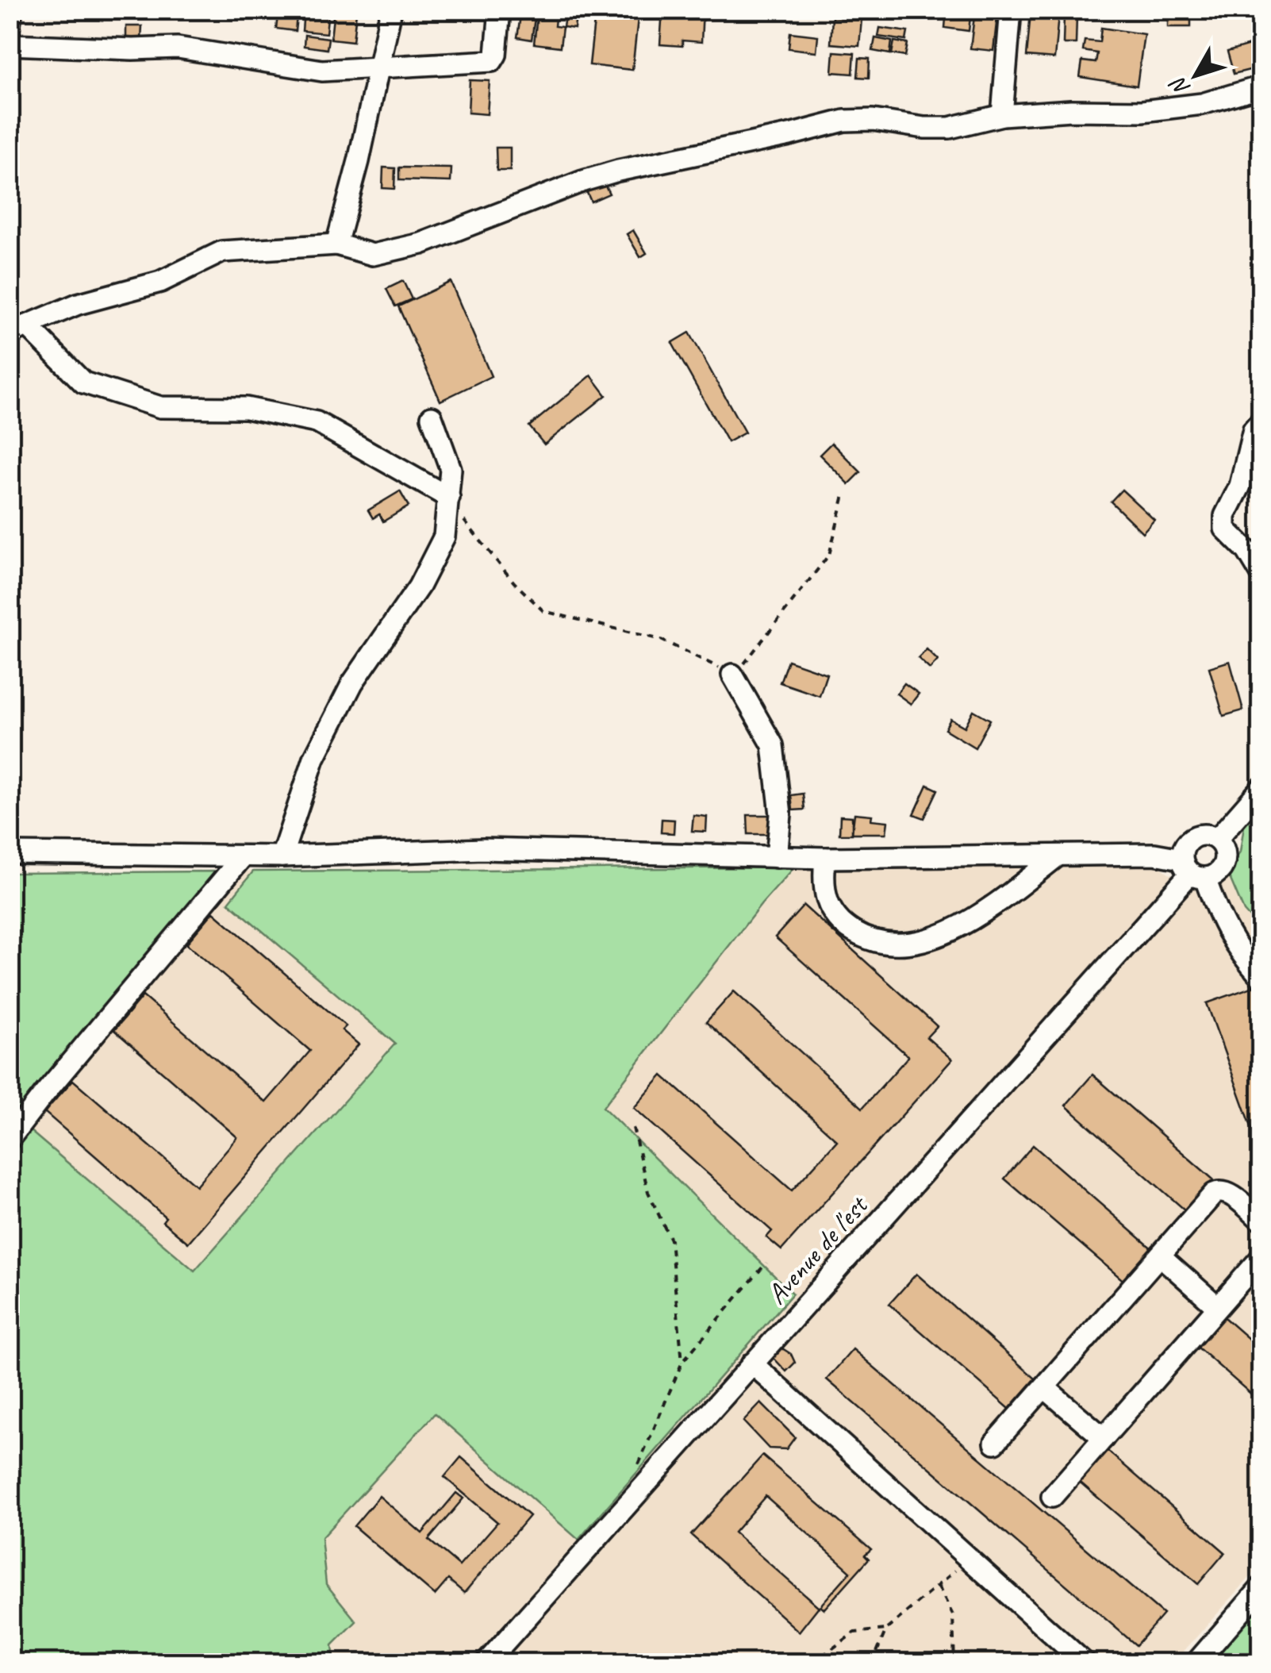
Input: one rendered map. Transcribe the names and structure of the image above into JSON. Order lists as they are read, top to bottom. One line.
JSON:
{"streets":{"street":["Avenue de l'est"]},"north":"bottom left"}
